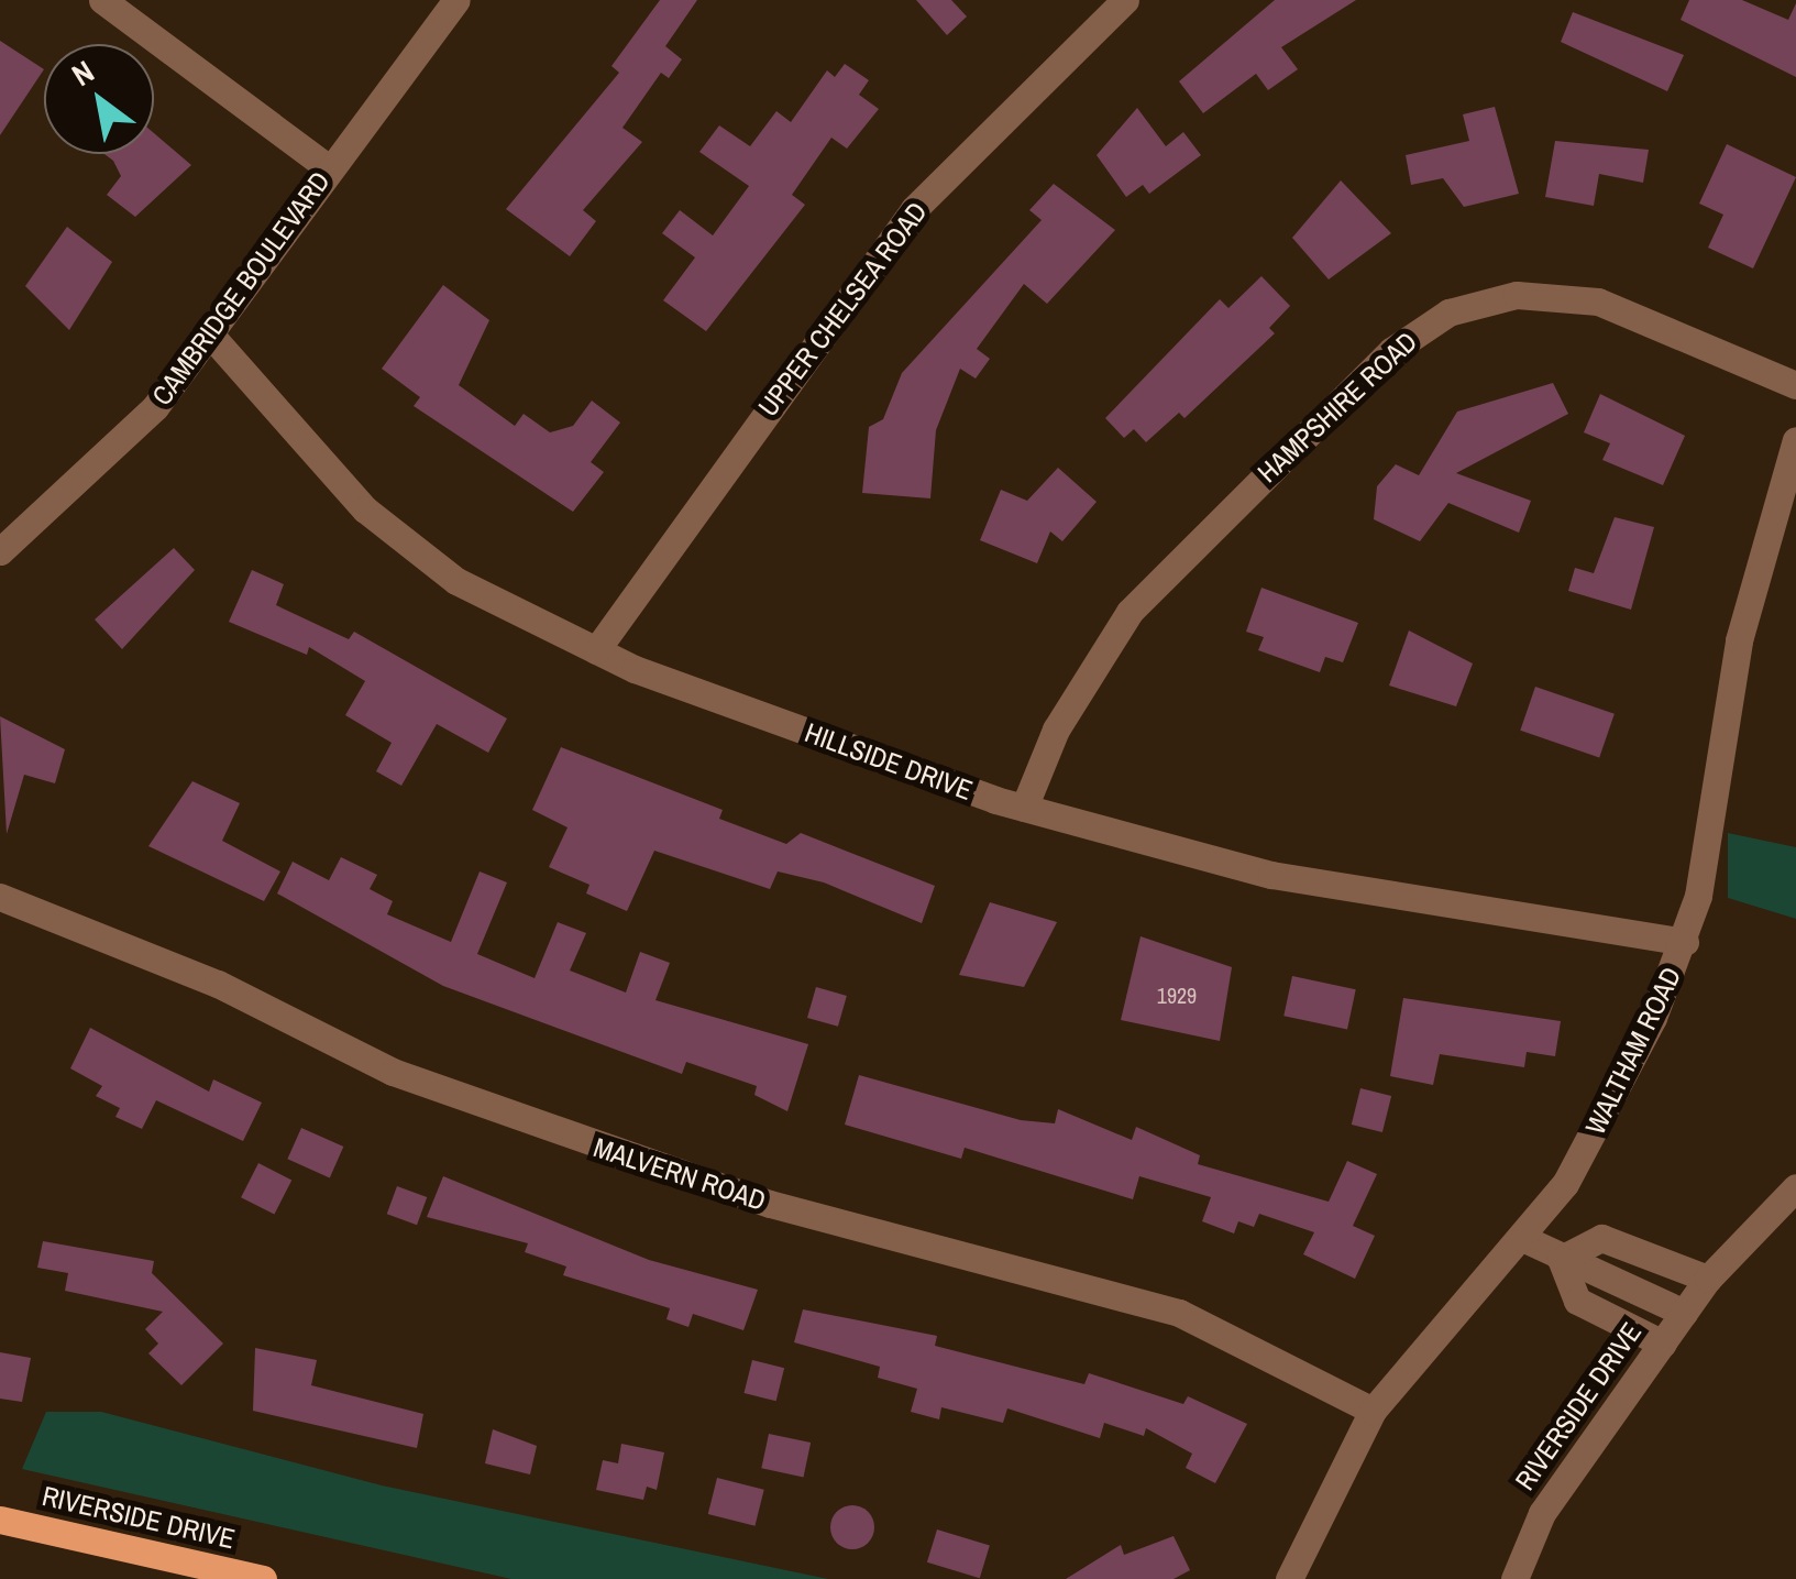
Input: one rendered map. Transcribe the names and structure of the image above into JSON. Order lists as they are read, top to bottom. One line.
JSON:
{"streets":{"main road":["RIVERSIDE DRIVE"],"street":["CAMBRIDGE BOULEVARD","UPPER CHELSEA ROAD","HAMPSHIRE ROAD","HILLSIDE DRIVE","WALTHAM ROAD","MALVERN ROAD"]},"crossings":[["CAMBRIDGE BOULEVARD","HILLSIDE DRIVE"],["UPPER CHELSEA ROAD","HILLSIDE DRIVE"],["HAMPSHIRE ROAD","HILLSIDE DRIVE"],["HILLSIDE DRIVE","WALTHAM ROAD"],["WALTHAM ROAD","MALVERN ROAD"]],"house_numbers":["1929"],"north":"top left"}
